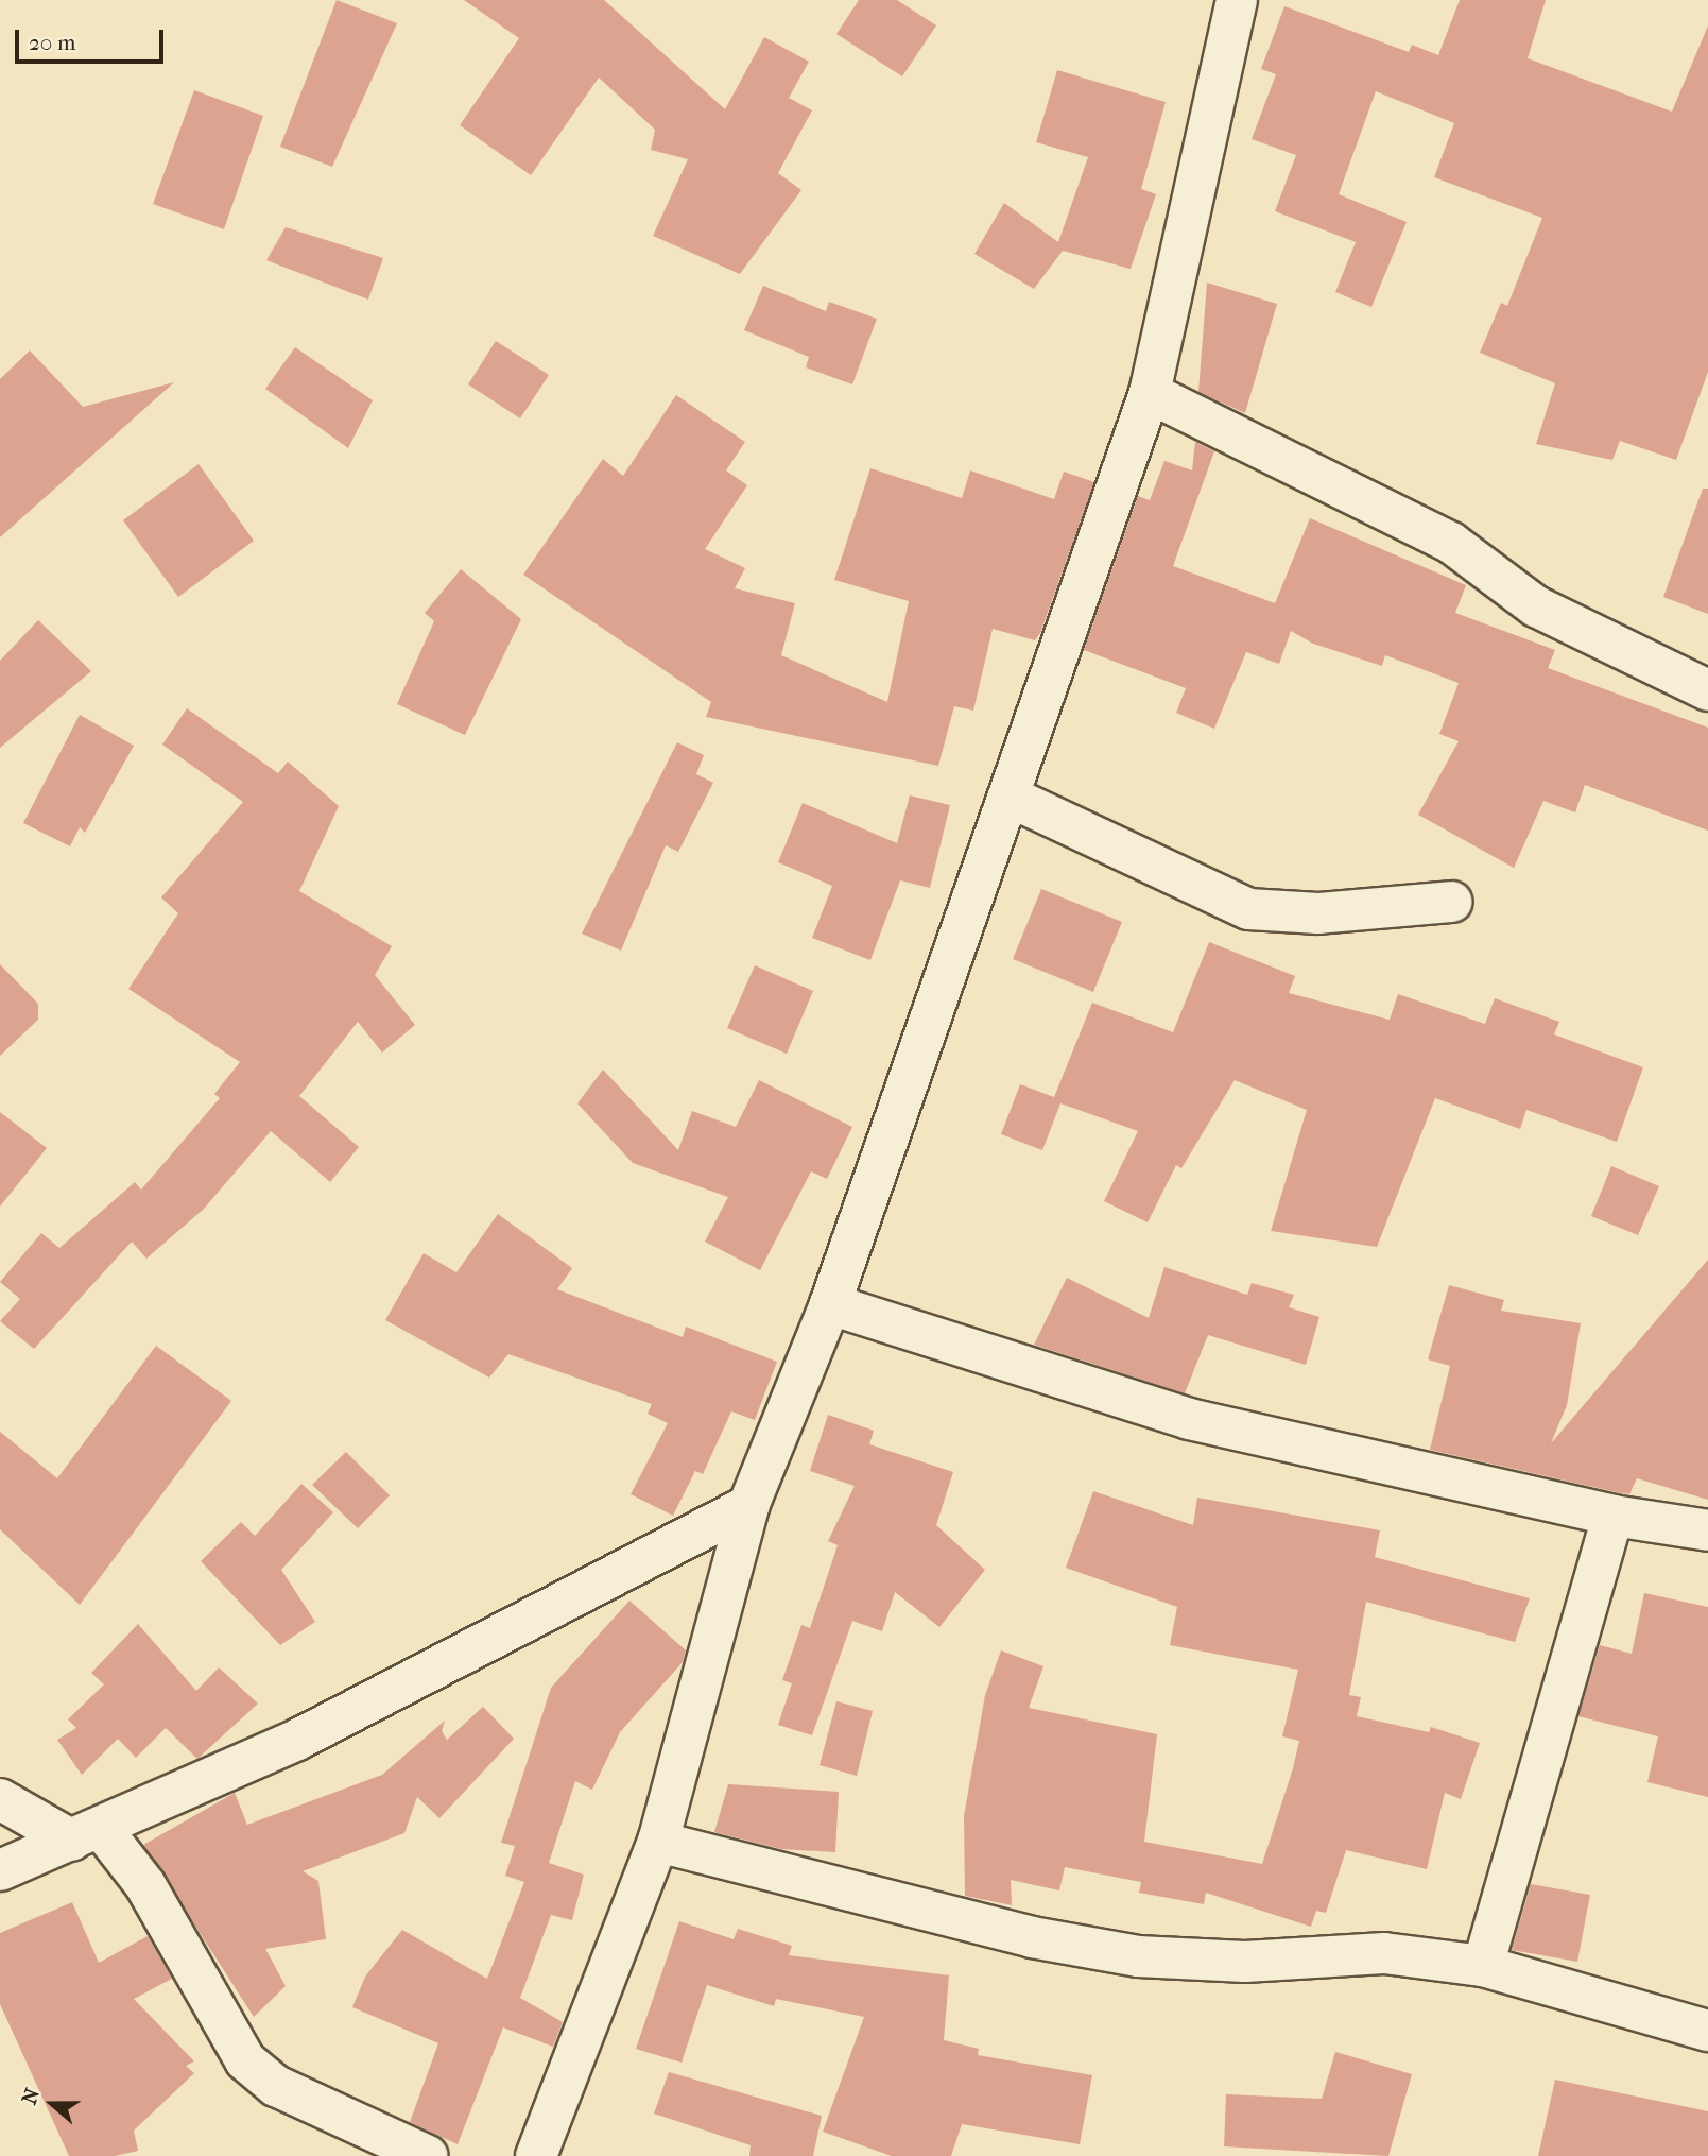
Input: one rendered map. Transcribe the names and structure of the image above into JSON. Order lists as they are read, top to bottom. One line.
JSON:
{"scale_bar":"20 m","north":"left"}
